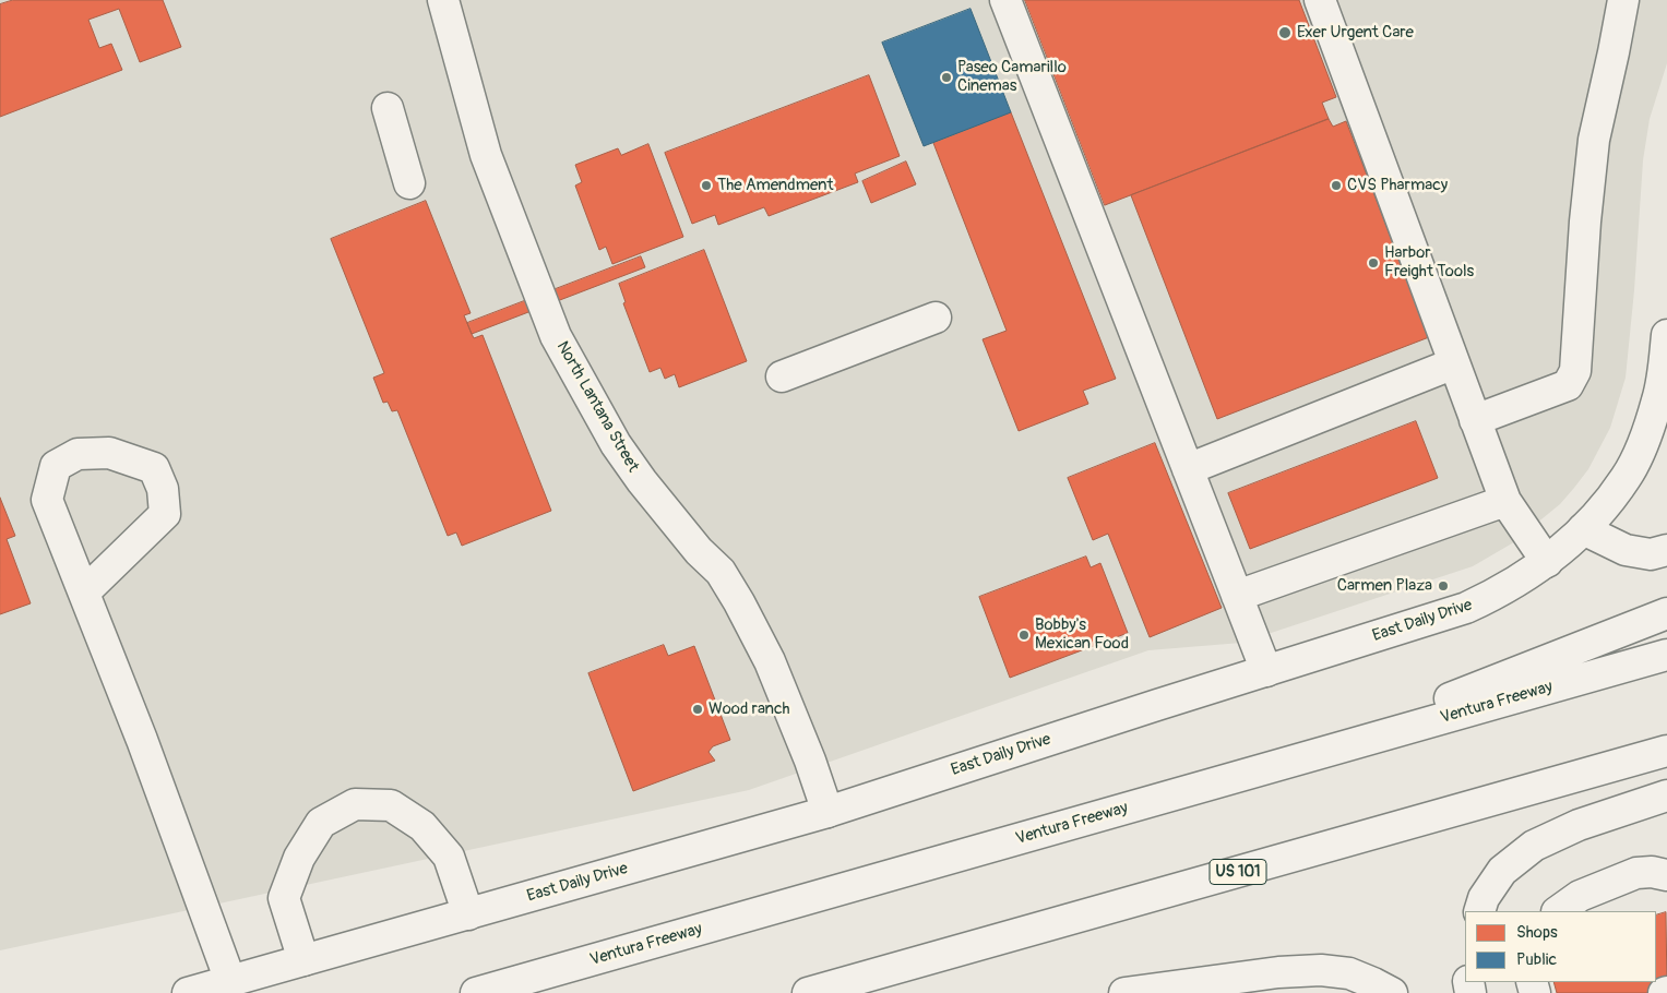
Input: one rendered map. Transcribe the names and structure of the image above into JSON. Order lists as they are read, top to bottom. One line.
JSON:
{"streets":{"main road":["North Lantana Street","East Daily Drive","Ventura Freeway","US 101"]},"crossings":[["North Lantana Street","East Daily Drive"]],"places":["Exer Urgent Care","Paseo Camarillo Cinemas","The Amendment","CVS Pharmacy","Harbor Freight Tools","Carmen Plaza","Bobby's Mexican Food","Wood ranch"],"legend":["Shops","Public"]}
